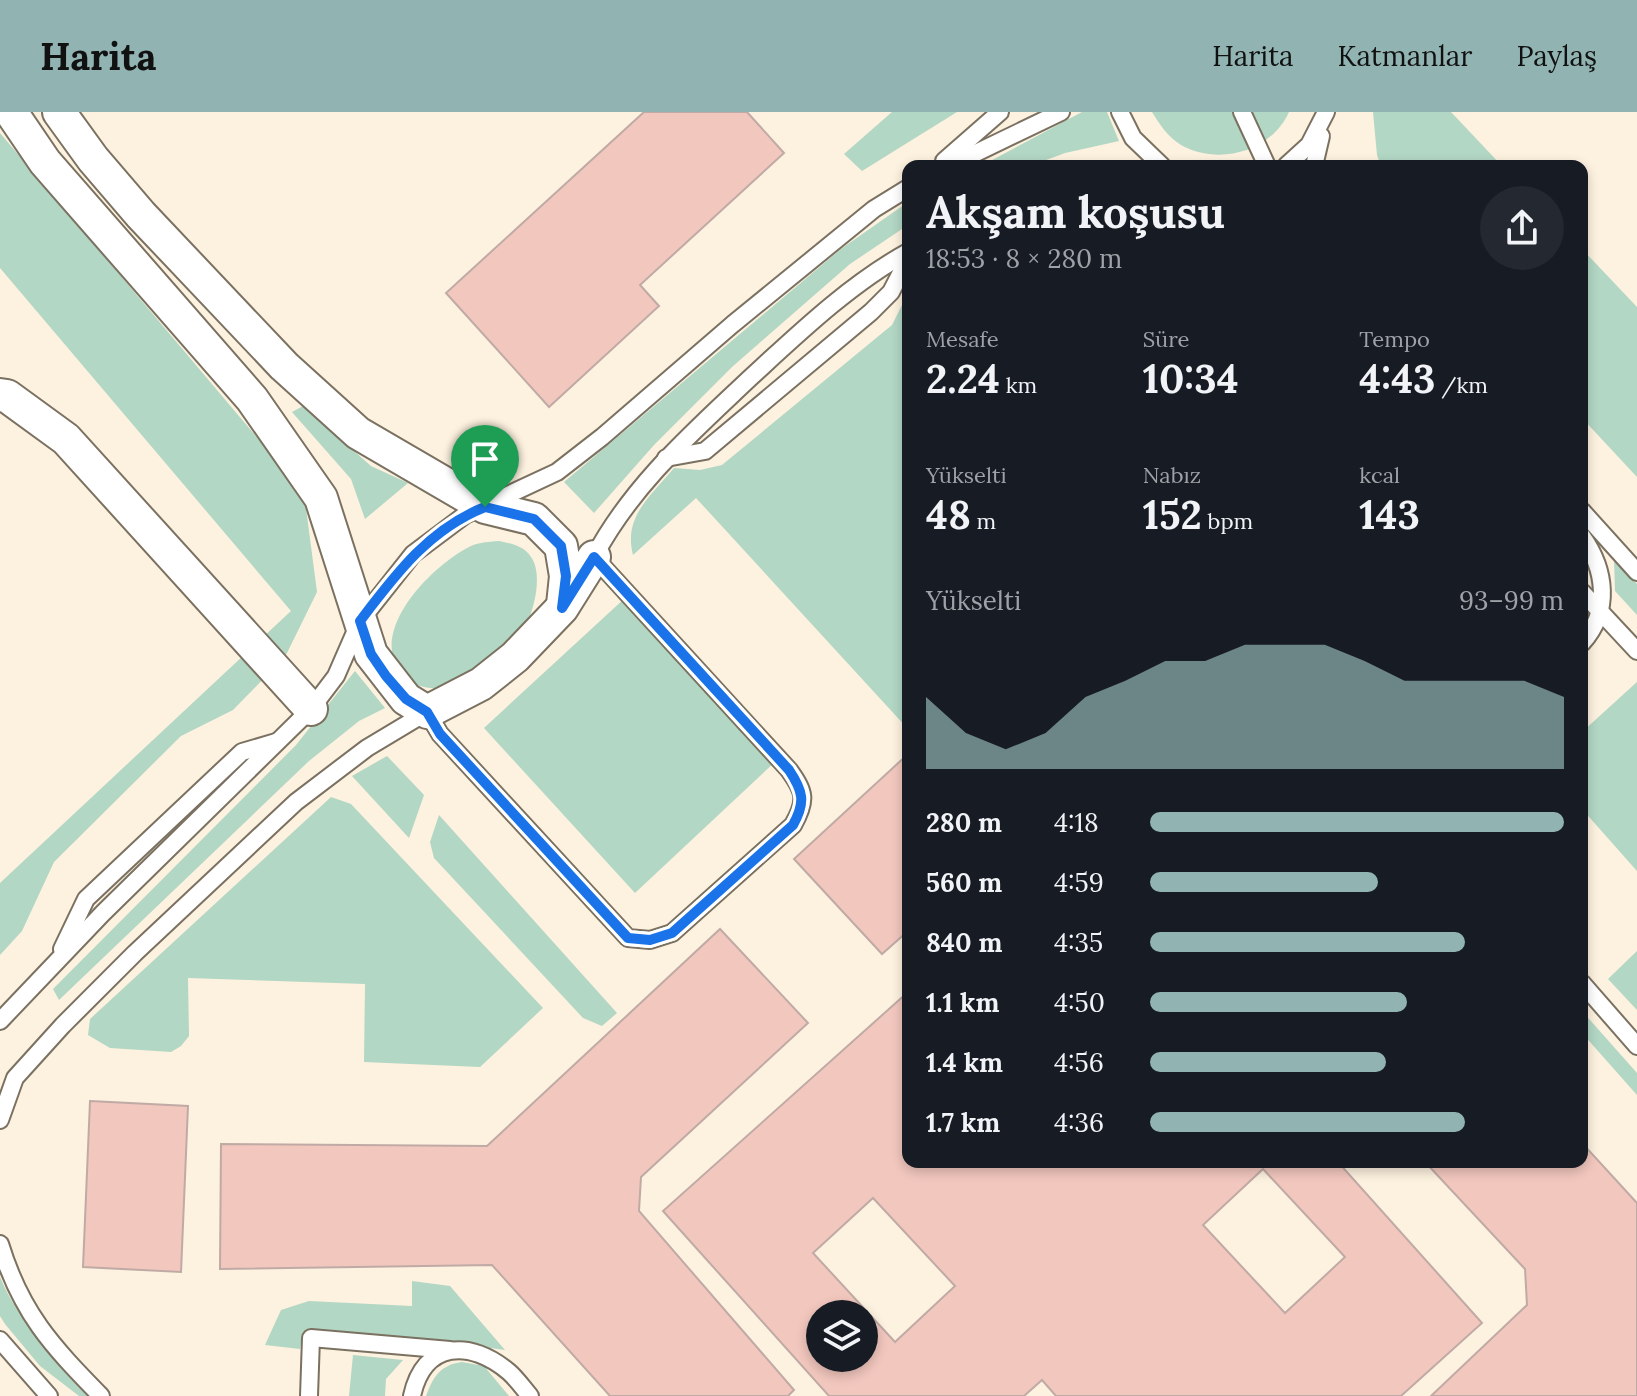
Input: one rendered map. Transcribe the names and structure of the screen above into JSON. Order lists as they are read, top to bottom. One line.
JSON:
{"page":{"header":"Harita","nav":["Harita","Katmanlar","Paylaş"],"heading":["Akşam koşusu","18:53 · 8 × 280 m"],"stats":[["Mesafe","2.24 km"],["Süre","10:34"],["Tempo","4:43 /km"],["Yükselti","48 m"],["Nabız","152 bpm"],["kcal","143"]],"chart":["Yükselti","93–99 m"],"list":[{"name":"280 m","note":"4:18"},{"name":"560 m","note":"4:59"},{"name":"840 m","note":"4:35"},{"name":"1.1 km","note":"4:50"},{"name":"1.4 km","note":"4:56"},{"name":"1.7 km","note":"4:36"}]}}
